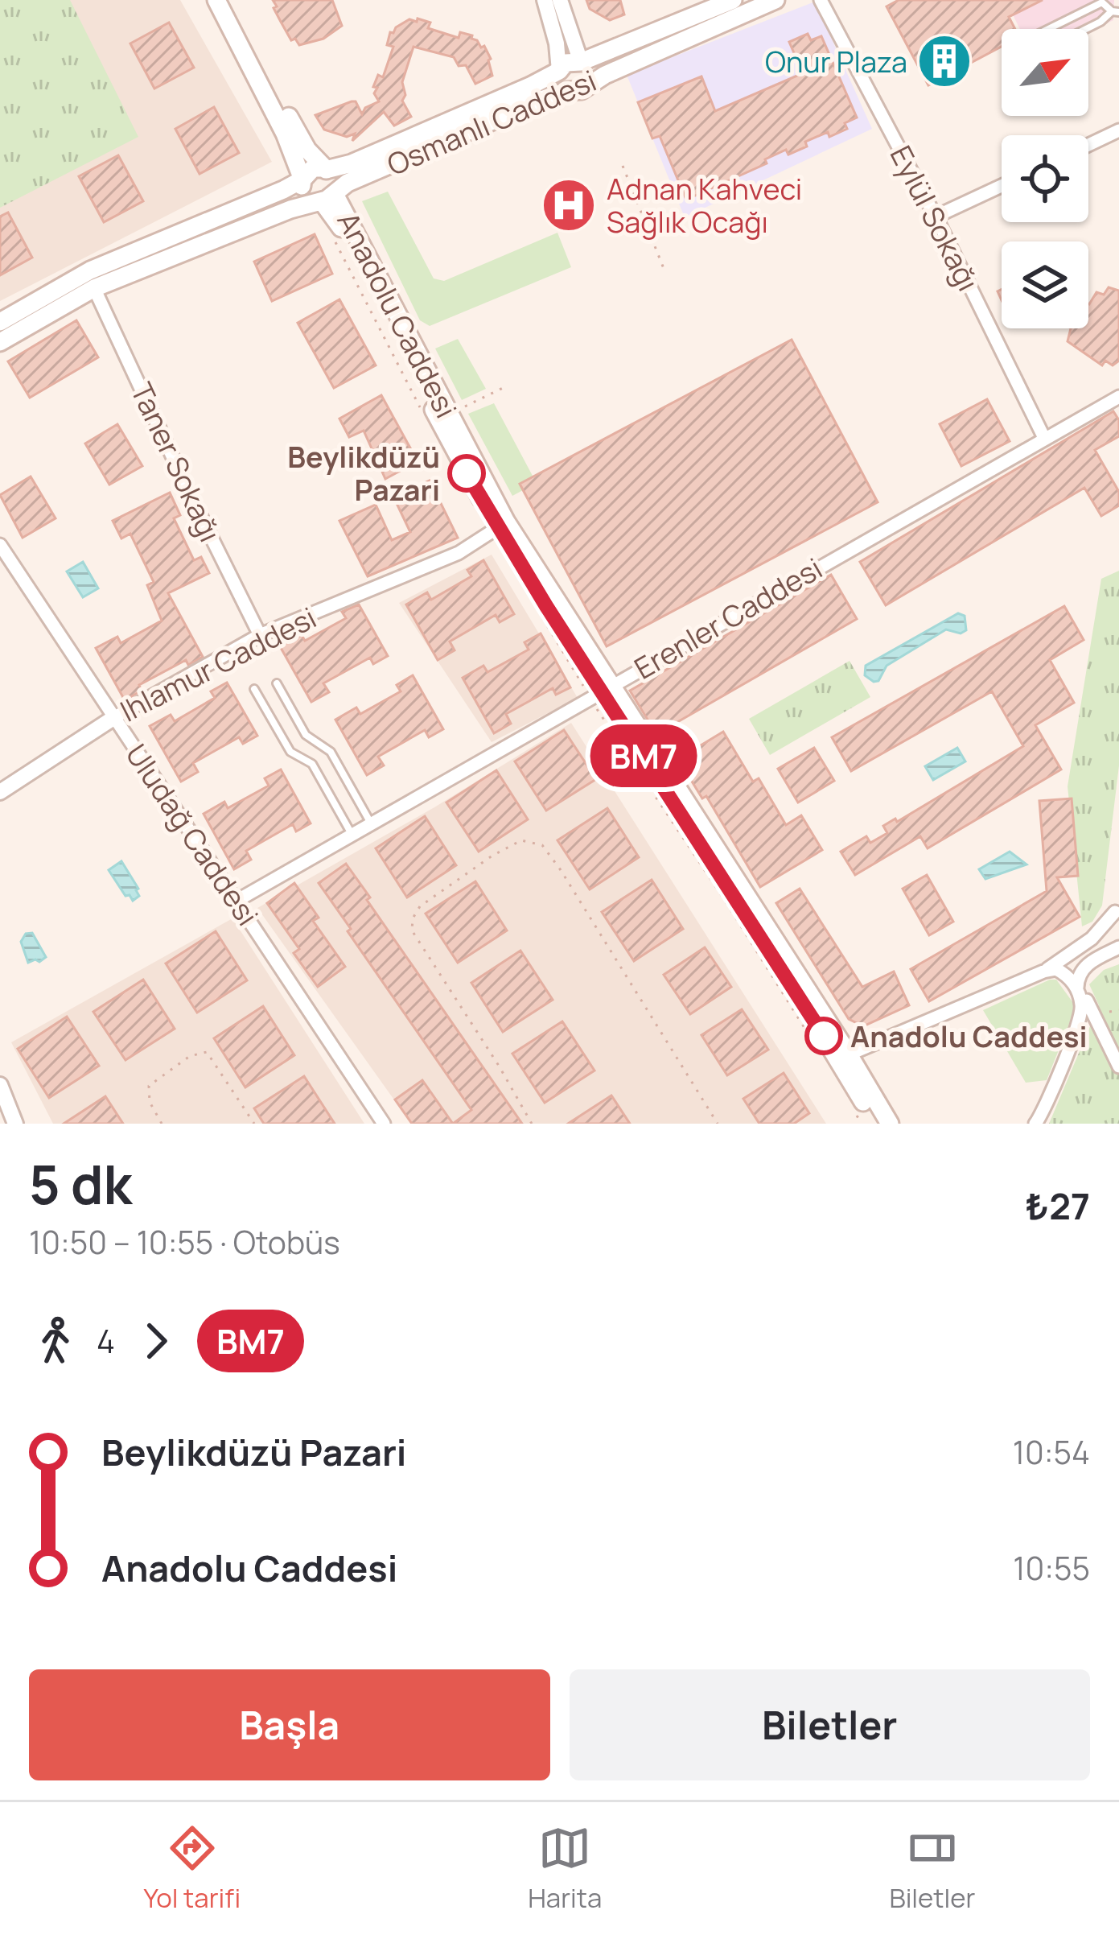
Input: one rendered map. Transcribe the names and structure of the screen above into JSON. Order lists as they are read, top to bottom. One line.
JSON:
{"streets":{"main road":["Osmanlı Caddesi","Anadolu Caddesi"],"street":["Eylül Sokağı","Taner Sokağı","Erenler Caddesi","Ihlamur Caddesi","Uludağ Caddesi"]},"crossings":[["Osmanlı Caddesi","Anadolu Caddesi"],["Osmanlı Caddesi","Taner Sokağı"],["Eylül Sokağı","Erenler Caddesi"],["Anadolu Caddesi","Erenler Caddesi"],["Anadolu Caddesi","Ihlamur Caddesi"],["Taner Sokağı","Ihlamur Caddesi"],["Erenler Caddesi","Uludağ Caddesi"],["Ihlamur Caddesi","Uludağ Caddesi"]],"places":{"building":["Onur Plaza"],"hospital":["Adnan Kahveci Sağlık Ocağı"],"other":["Beylikdüzü Pazari","Anadolu Caddesi"]},"lines":["bus line BM7"],"north":"top right","page":{"on_map":"BM7","heading":["5 dk","10:50 – 10:55 · Otobüs","₺27"],"legs":["4","BM7"],"list":[{"name":"Beylikdüzü Pazari","value":"10:54"},{"name":"Anadolu Caddesi","value":"10:55"}],"buttons":["Başla","Biletler"],"tabs":["Yol tarifi","Harita","Biletler"]}}
